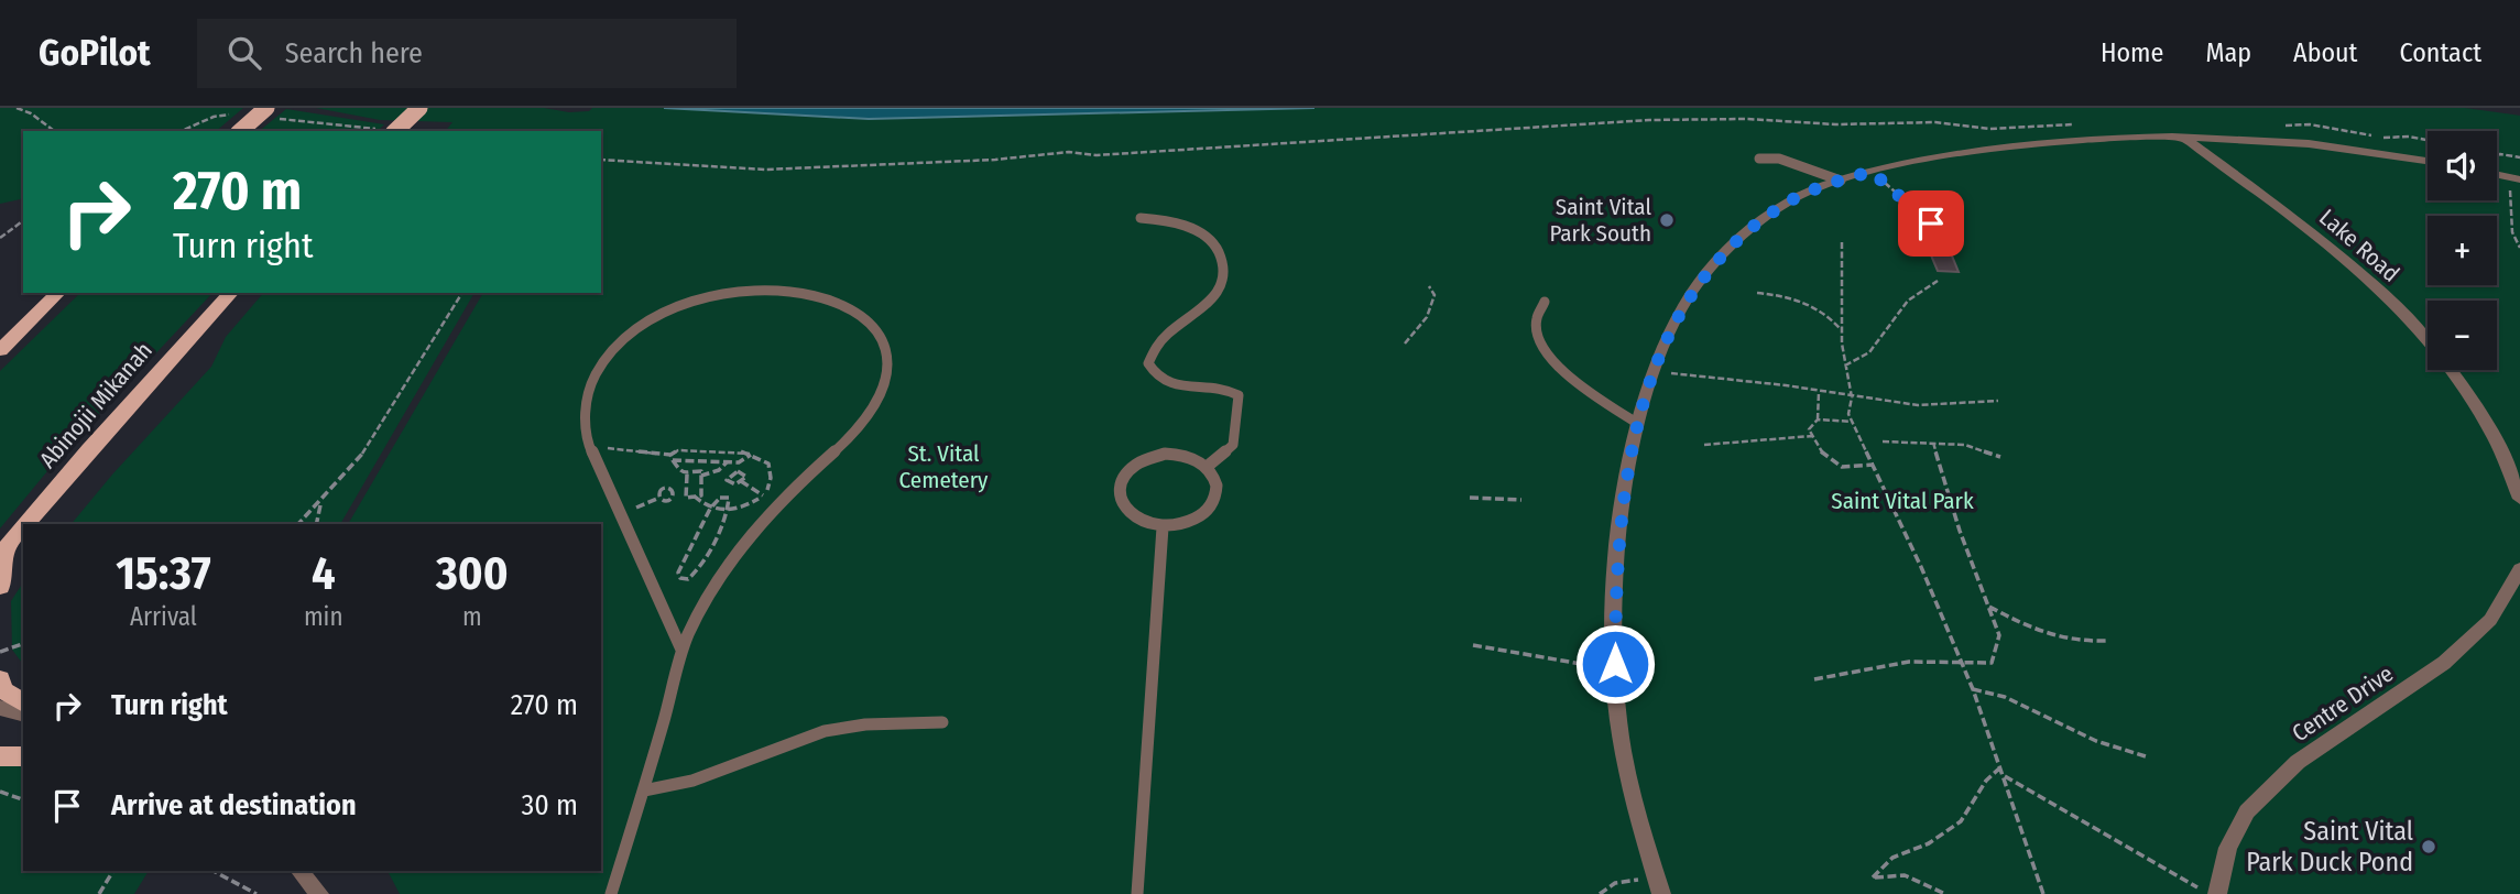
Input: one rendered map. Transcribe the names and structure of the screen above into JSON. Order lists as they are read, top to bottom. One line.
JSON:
{"streets":{"main road":["Abinojii Mikanah"],"street":["Lake Road","Centre Drive"]},"parks":["St. Vital Cemetery","Saint Vital Park"],"places":["Saint Vital Park South","Saint Vital Park Duck Pond"],"page":{"header":"GoPilot","search":"Search here","nav":["Home","Map","About","Contact"],"map_buttons":["+","−"],"turn":["270 m","Turn right"],"eta":["15:37","Arrival","4","min","300","m"],"list":[{"name":"Turn right","value":"270 m"},{"name":"Arrive at destination","value":"30 m"}]}}
